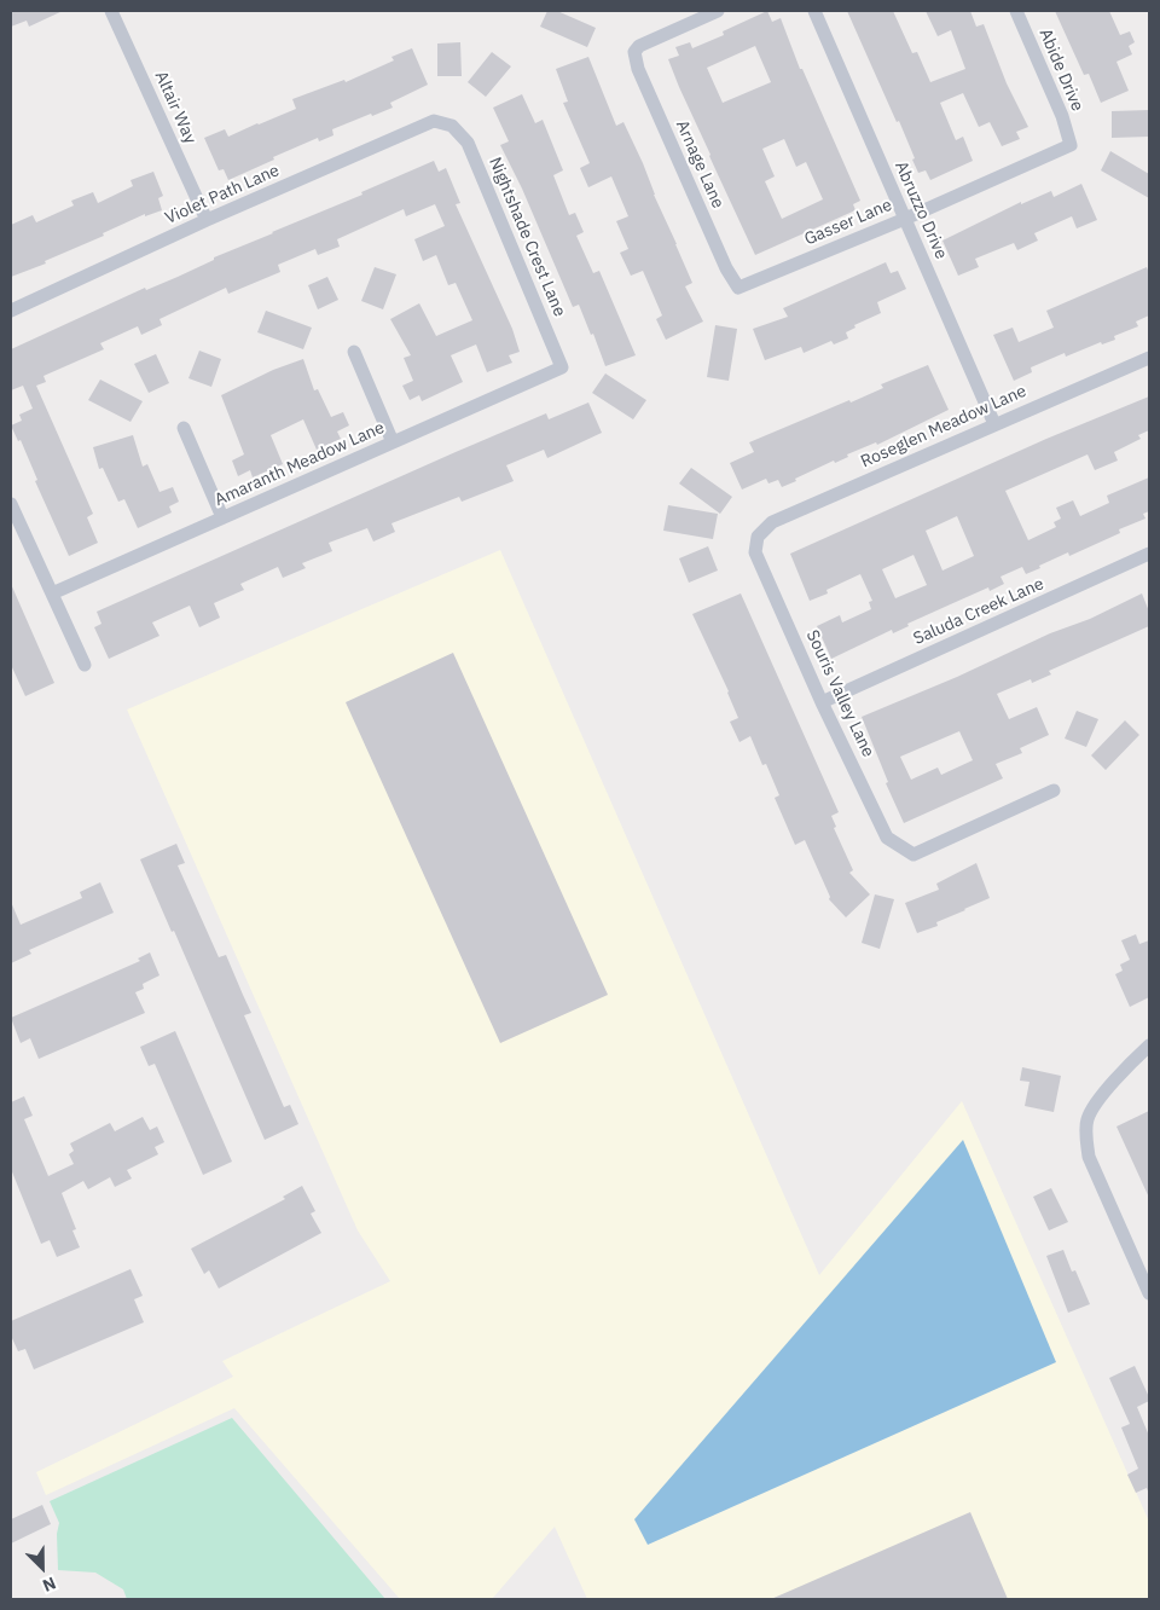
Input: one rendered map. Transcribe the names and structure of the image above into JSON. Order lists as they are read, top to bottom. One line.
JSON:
{"streets":{"street":["Abide Drive","Altair Way","Arnage Lane","Violet Path Lane","Abruzzo Drive","Gasser Lane","Nightshade Crest Lane","Roseglen Meadow Lane","Amaranth Meadow Lane","Saluda Creek Lane","Souris Valley Lane"]},"crossings":[["Abide Drive","Gasser Lane"],["Altair Way","Violet Path Lane"],["Arnage Lane","Gasser Lane"],["Violet Path Lane","Nightshade Crest Lane"],["Abruzzo Drive","Gasser Lane"],["Abruzzo Drive","Roseglen Meadow Lane"],["Nightshade Crest Lane","Amaranth Meadow Lane"],["Roseglen Meadow Lane","Souris Valley Lane"],["Saluda Creek Lane","Souris Valley Lane"]],"north":"bottom right"}
